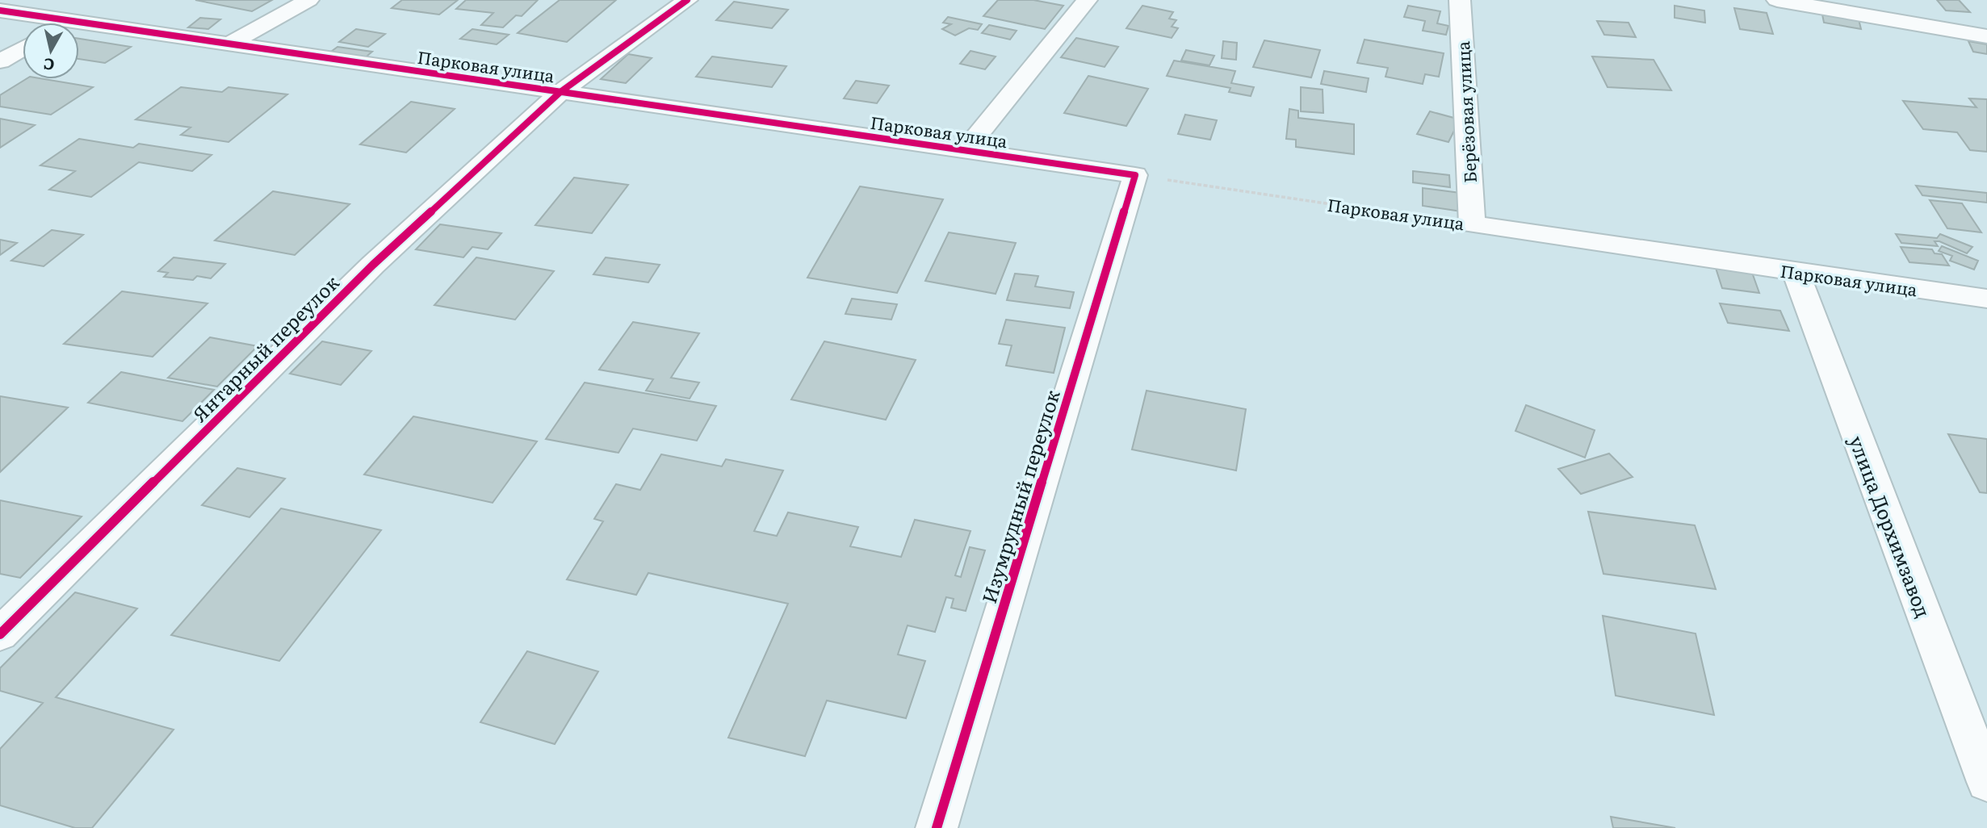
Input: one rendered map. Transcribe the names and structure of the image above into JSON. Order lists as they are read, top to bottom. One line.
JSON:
{"streets":{"street":["Парковая улица","Берёзовая улица","Янтарный переулок","Изумрудный переулок","улица Дорхимзавод"]},"crossings":[["Парковая улица","Берёзовая улица"],["Парковая улица","Янтарный переулок"],["Парковая улица","Изумрудный переулок"],["Парковая улица","улица Дорхимзавод"]],"north":"bottom"}
